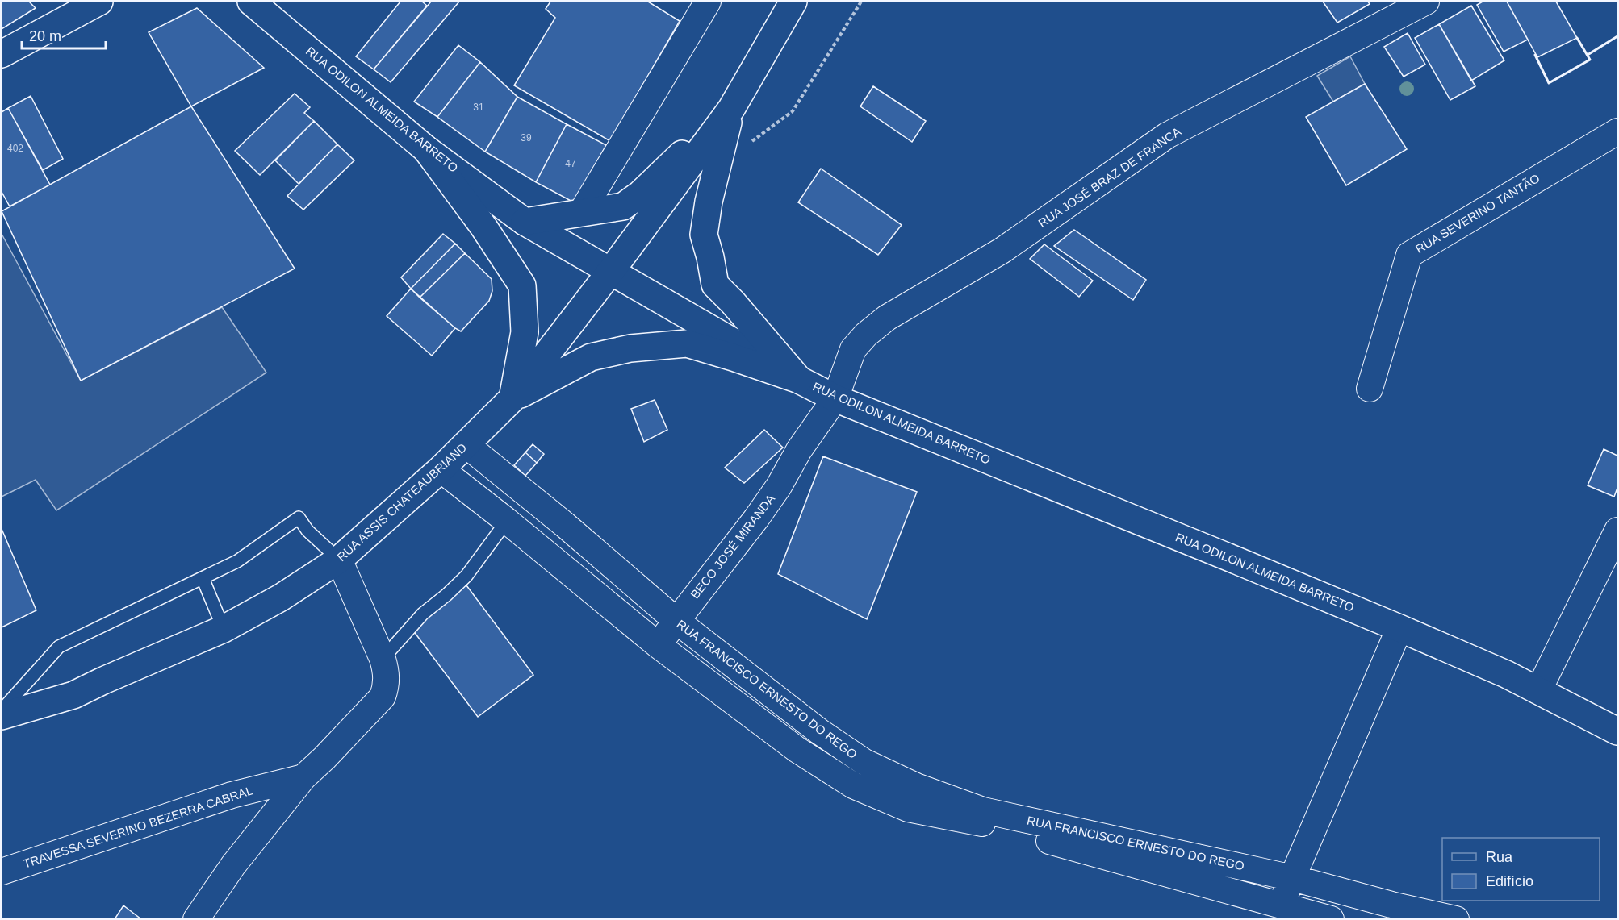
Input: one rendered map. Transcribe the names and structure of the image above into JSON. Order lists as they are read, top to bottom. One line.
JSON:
{"streets":{"main road":["RUA ODILON ALMEIDA BARRETO","RUA ASSIS CHATEAUBRIAND"],"street":["RUA JOSÉ BRAZ DE FRANCA","RUA SEVERINO TANTÃO","BECO JOSÉ MIRANDA","RUA FRANCISCO ERNESTO DO REGO","TRAVESSA SEVERINO BEZERRA CABRAL"]},"crossings":[["RUA ODILON ALMEIDA BARRETO","RUA JOSÉ BRAZ DE FRANCA"],["RUA ODILON ALMEIDA BARRETO","RUA ASSIS CHATEAUBRIAND"],["RUA ODILON ALMEIDA BARRETO","BECO JOSÉ MIRANDA"],["RUA JOSÉ BRAZ DE FRANCA","BECO JOSÉ MIRANDA"],["RUA ASSIS CHATEAUBRIAND","RUA FRANCISCO ERNESTO DO REGO"],["BECO JOSÉ MIRANDA","RUA FRANCISCO ERNESTO DO REGO"]],"house_numbers":["31","39","402","47"],"legend":["Rua","Edifício"],"scale_bar":"20 m"}
